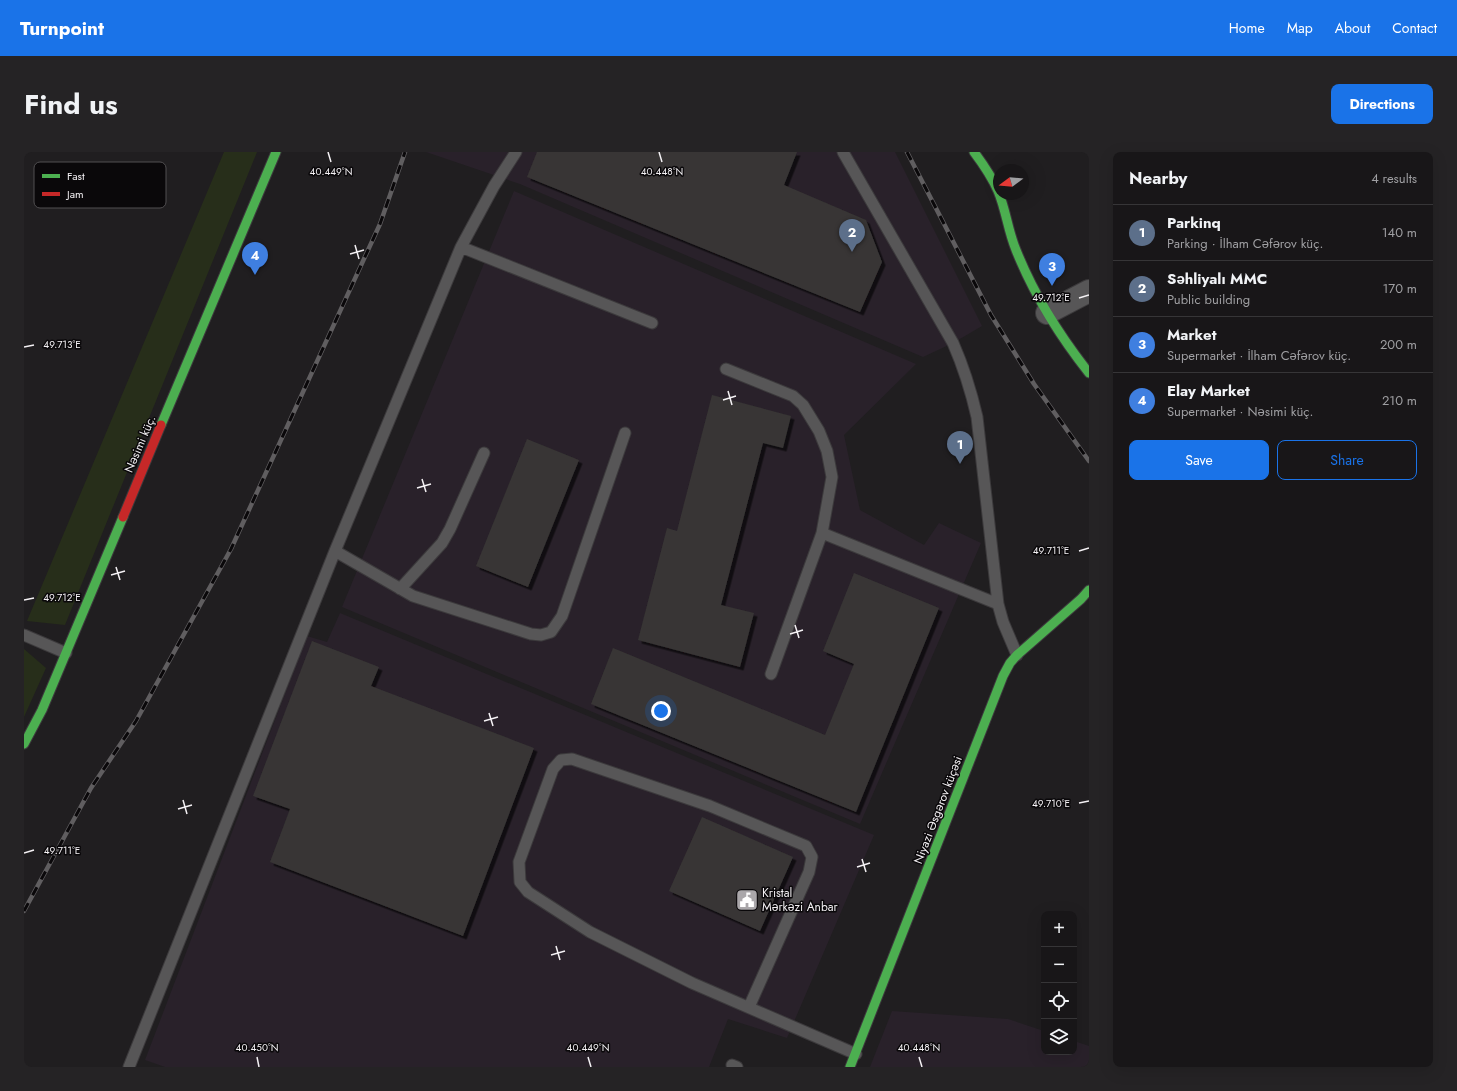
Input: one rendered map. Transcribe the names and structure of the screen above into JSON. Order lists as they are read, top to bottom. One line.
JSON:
{"streets":{"street":["Nəsimi küç.","Niyazi Əsgərov küçəsi"]},"places":{"public building":["Kristal Mərkəzi Anbar"]},"legend":["Fast","Jam"],"north":"left","page":{"header":"Turnpoint","nav":["Home","Map","About","Contact"],"title":"Find us","buttons":["Directions",["Save","Share"]],"heading":["Nearby","4 results"],"list":[{"mark":"1","name":"Parkinq","note":"Parking · İlham Cəfərov küç.","value":"140 m"},{"mark":"2","name":"Səhliyalı MMC","note":"Public building","value":"170 m"},{"mark":"3","name":"Market","note":"Supermarket · İlham Cəfərov küç.","value":"200 m"},{"mark":"4","name":"Elay Market","note":"Supermarket · Nəsimi küç.","value":"210 m"}],"pins":["2","4","3","1"],"map_buttons":["+","−"]},"coordinates":["40.449°N","40.448°N","49.712°E","49.713°E","49.711°E","49.710°E","40.450°N"]}
